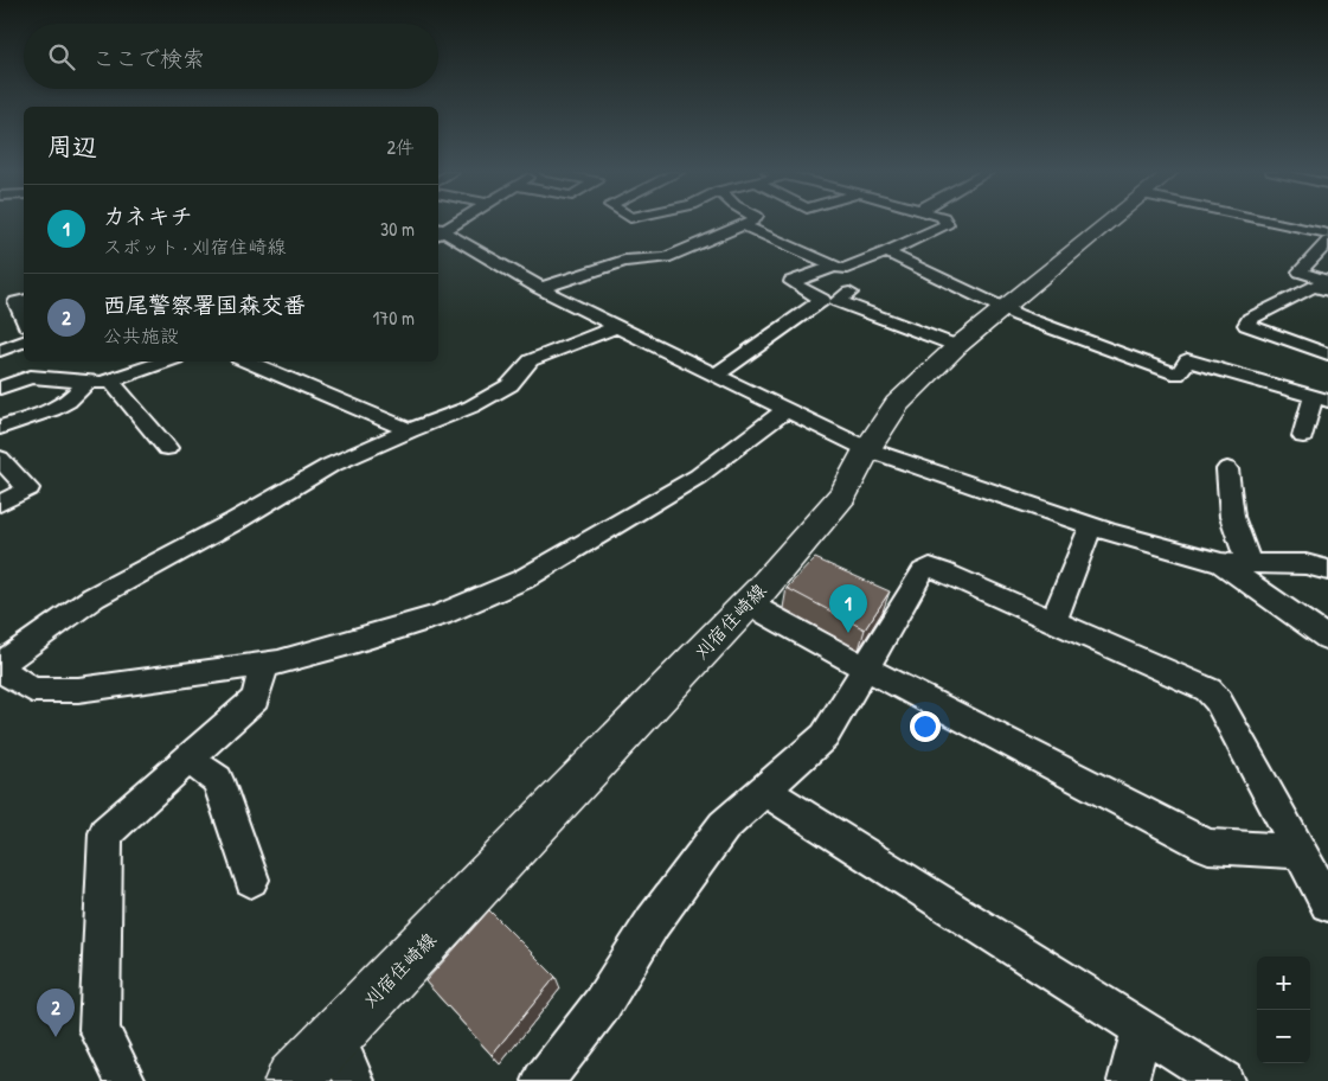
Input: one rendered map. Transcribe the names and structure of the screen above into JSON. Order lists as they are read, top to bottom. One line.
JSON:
{"streets":{"main road":["刈宿住崎線"]},"page":{"search":"ここで検索","heading":["周辺","2件"],"list":[{"mark":"1","name":"カネキチ","note":"スポット · 刈宿住崎線","value":"30 m"},{"mark":"2","name":"西尾警察署国森交番","note":"公共施設","value":"170 m"}],"pins":["1","2"],"map_buttons":["+","−"]}}
